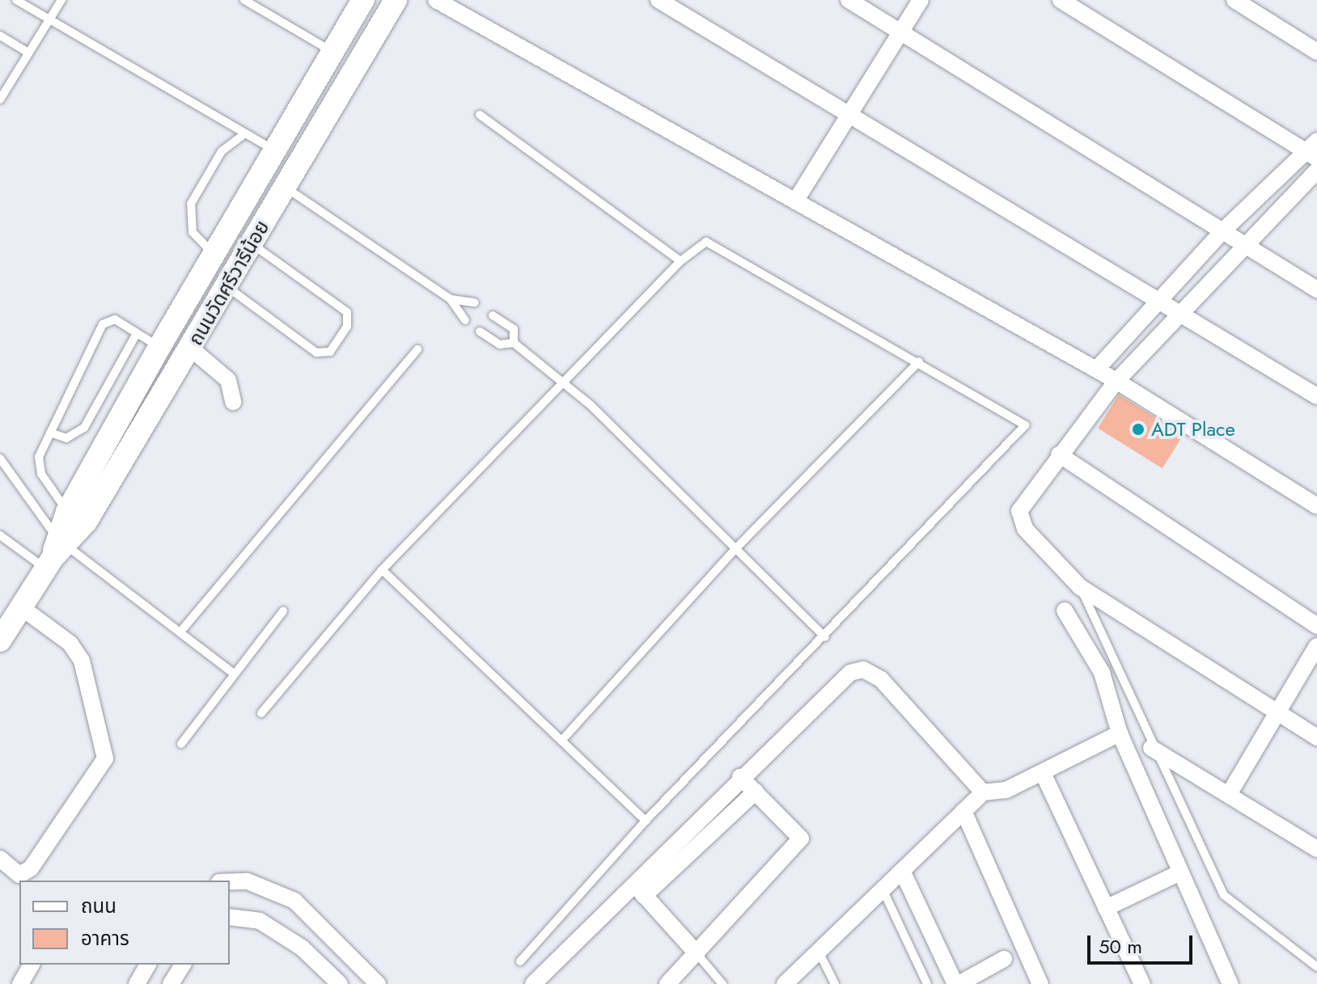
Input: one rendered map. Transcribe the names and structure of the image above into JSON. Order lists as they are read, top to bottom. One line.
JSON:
{"streets":{"main road":["ถนนวัดศรีวารีน้อย"]},"places":["ADT Place"],"legend":["ถนน","อาคาร"],"scale_bar":"50 m"}
